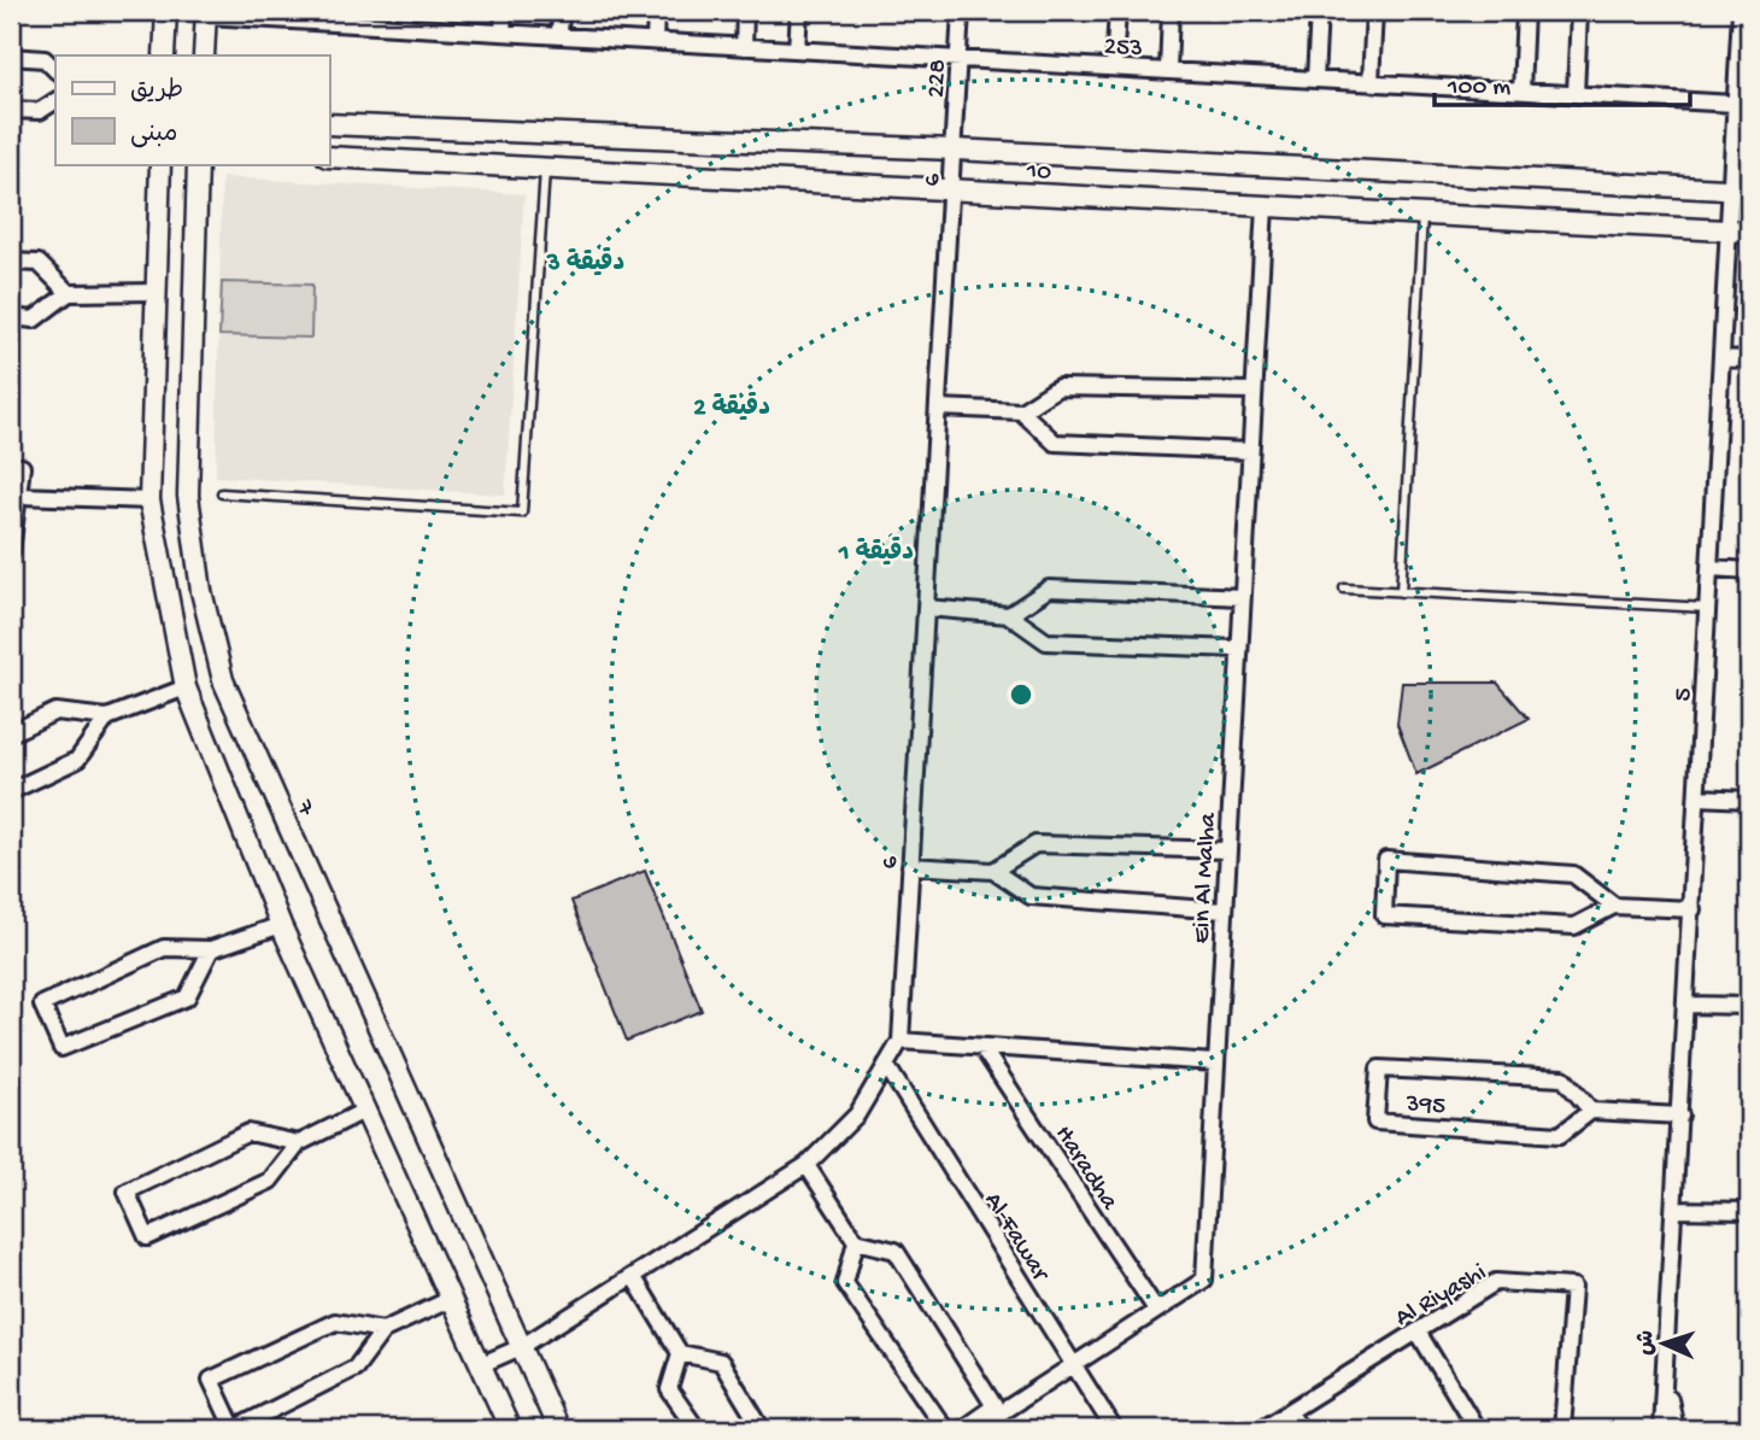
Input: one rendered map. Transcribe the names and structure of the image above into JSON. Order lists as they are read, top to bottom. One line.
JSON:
{"streets":{"street":["253","228","10","6","5","7","Ein Al Malha","395","Haradha","Al-Fawar","Al Riyashi"]},"crossings":[["253","228"],["253","5"],["228","10"],["228","6"],["10","6"],["10","5"],["10","Ein Al Malha"],["6","7"],["6","Al-Fawar"],["Ein Al Malha","Haradha"],["Ein Al Malha","Al-Fawar"]],"legend":["طريق","مبنى"],"scale_bar":"100 m","north":"left","rings":["3 دقيقة","2 دقيقة","1 دقيقة"]}
